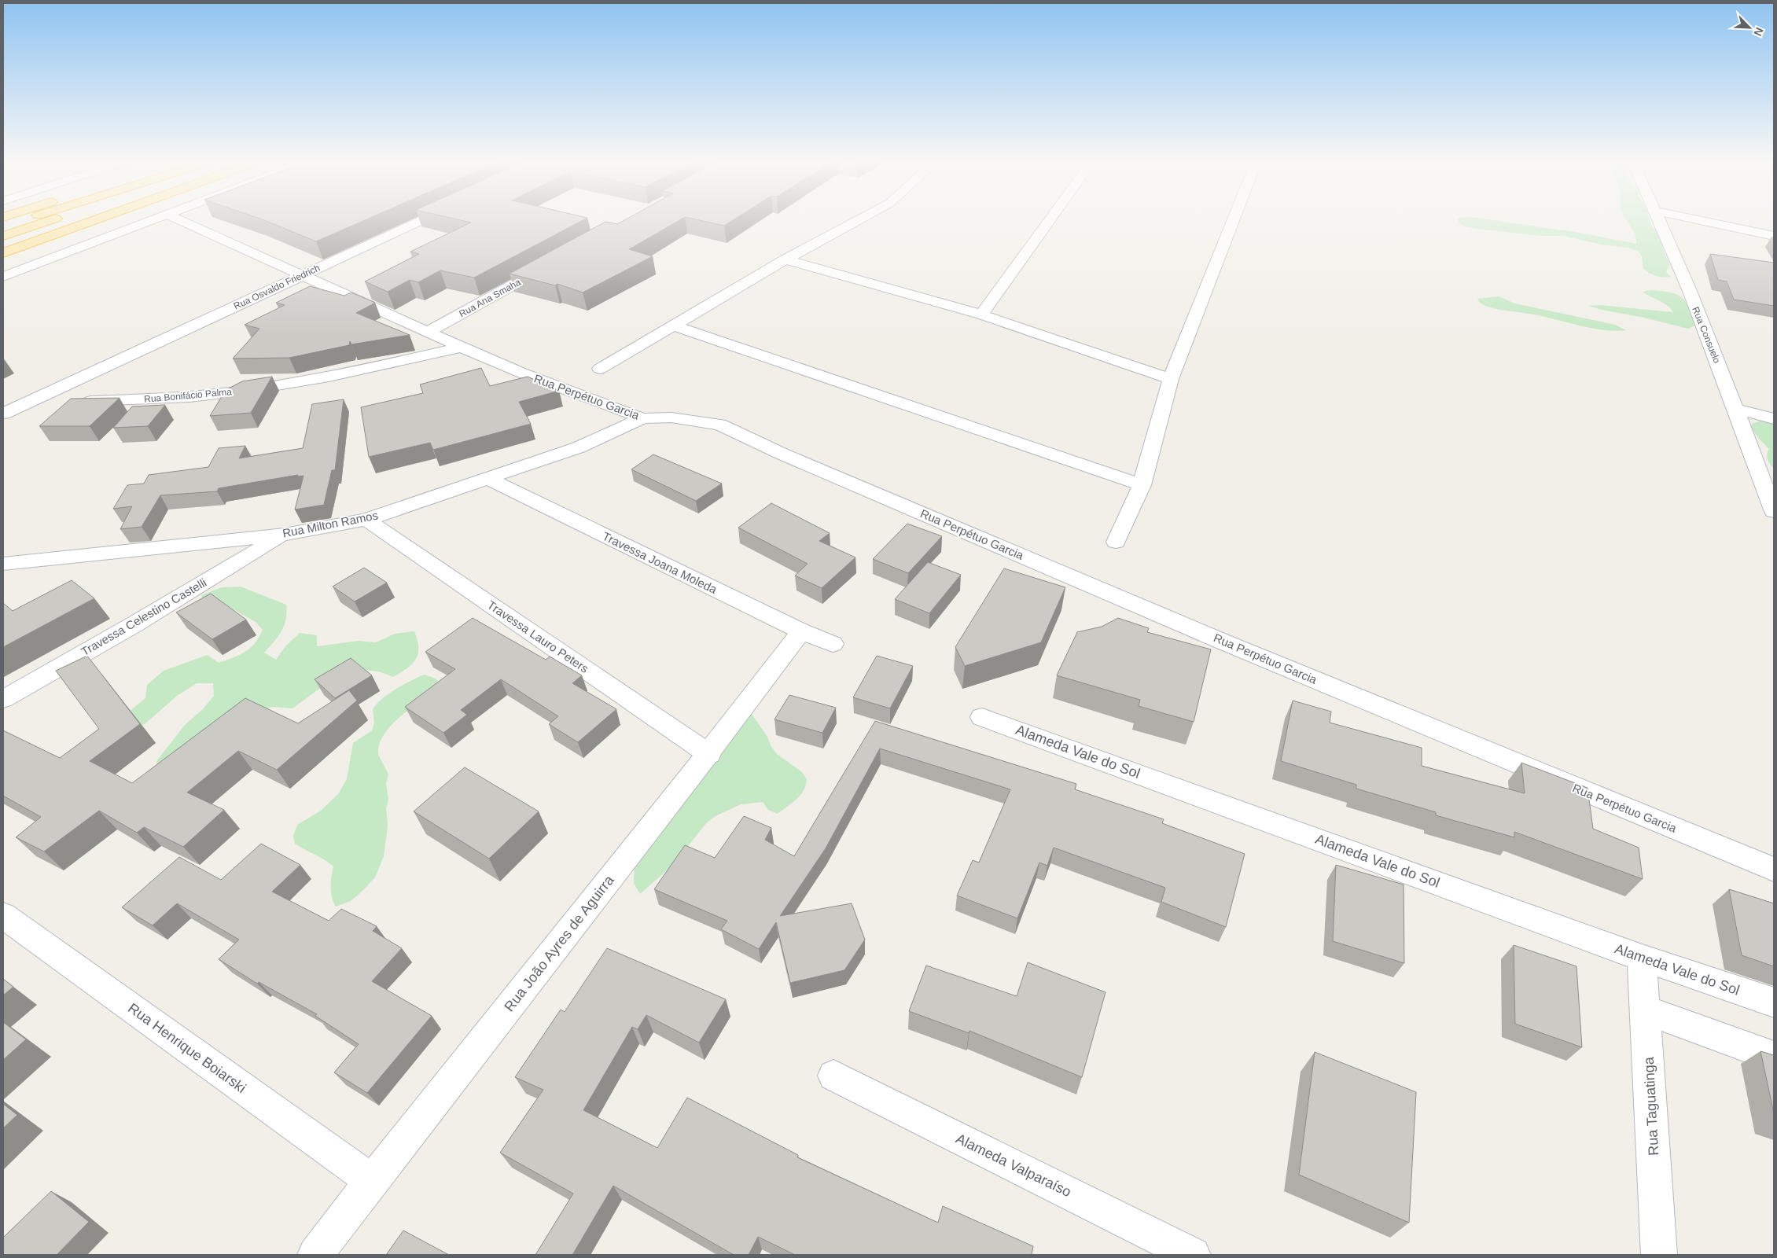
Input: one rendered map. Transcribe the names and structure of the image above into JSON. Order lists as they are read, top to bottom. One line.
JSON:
{"streets":{"street":["Rua Osvaldo Friedrich","Rua Ana Smaha","Rua Consuelo","Rua Bonifácio Palma","Rua Perpétuo Garcia","Rua Milton Ramos","Travessa Joana Moleda","Travessa Celestino Castelli","Travessa Lauro Peters","Alameda Vale do Sol","Rua João Ayres de Aguirra","Rua Henrique Boiarski","Rua Taguatinga","Alameda Valparaíso"]},"crossings":[["Rua Osvaldo Friedrich","Rua Bonifácio Palma"],["Rua Osvaldo Friedrich","Rua Perpétuo Garcia"],["Rua Ana Smaha","Rua Perpétuo Garcia"],["Rua Bonifácio Palma","Rua Perpétuo Garcia"],["Rua Perpétuo Garcia","Rua Milton Ramos"],["Rua Milton Ramos","Travessa Joana Moleda"],["Rua Milton Ramos","Travessa Celestino Castelli"],["Rua Milton Ramos","Travessa Lauro Peters"],["Travessa Joana Moleda","Rua João Ayres de Aguirra"],["Travessa Lauro Peters","Rua João Ayres de Aguirra"],["Alameda Vale do Sol","Rua Taguatinga"],["Rua João Ayres de Aguirra","Rua Henrique Boiarski"]],"north":"bottom right"}
